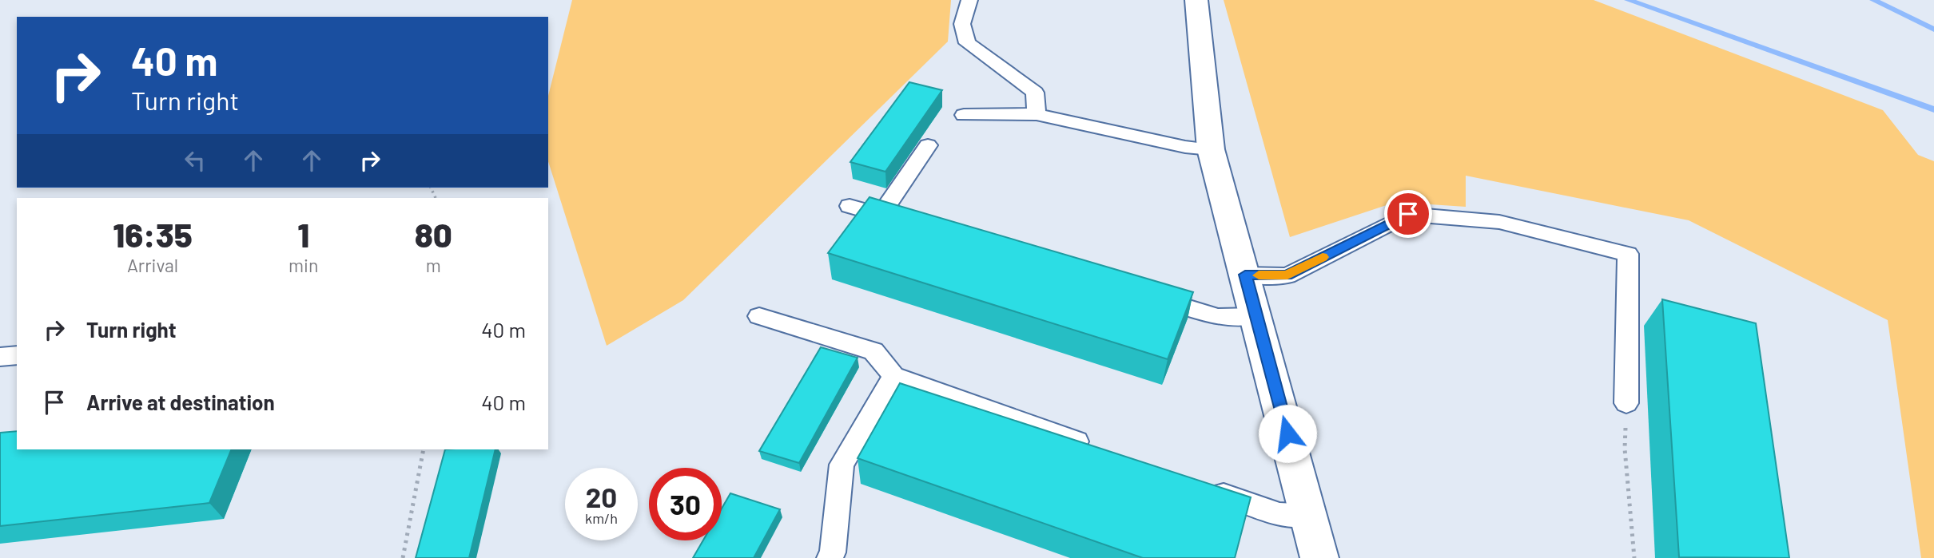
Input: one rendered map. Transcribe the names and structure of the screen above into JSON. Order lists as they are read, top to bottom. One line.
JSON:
{"page":{"turn":["40 m","Turn right"],"eta":["16:35","Arrival","1","min","80","m"],"list":[{"name":"Turn right","value":"40 m"},{"name":"Arrive at destination","value":"40 m"}],"speed":"20 km/h","limit":"30"}}
